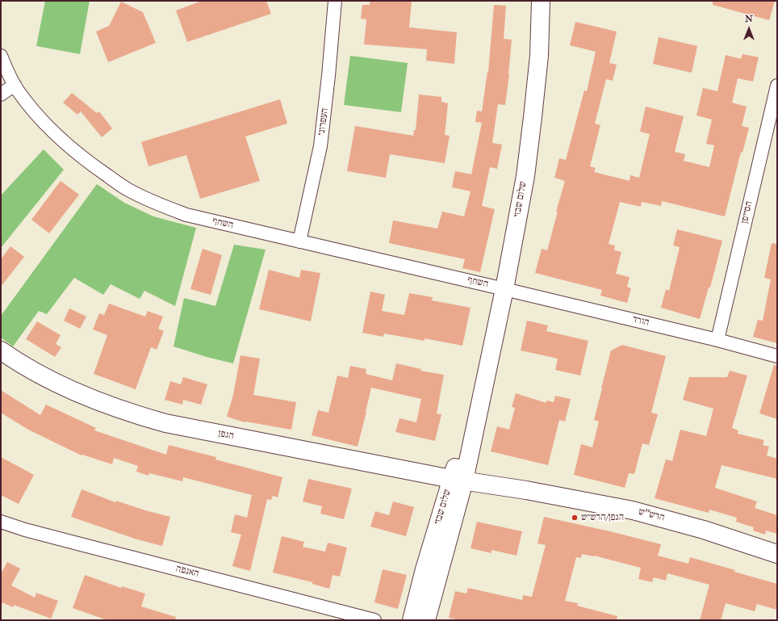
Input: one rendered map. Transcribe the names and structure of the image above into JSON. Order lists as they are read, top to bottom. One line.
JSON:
{"streets":{"street":["העפרוני","שלום שבזי","הסייפן","השחף","הורד","הגפן","הרש''ש","האנפה"]},"crossings":[["העפרוני","השחף"],["שלום שבזי","השחף"],["שלום שבזי","הורד"],["שלום שבזי","הגפן"],["שלום שבזי","הרש''ש"],["הסייפן","הורד"],["השחף","הורד"],["הגפן","הרש''ש"]],"places":["הגפן/הרש״ש"],"north":"top"}
